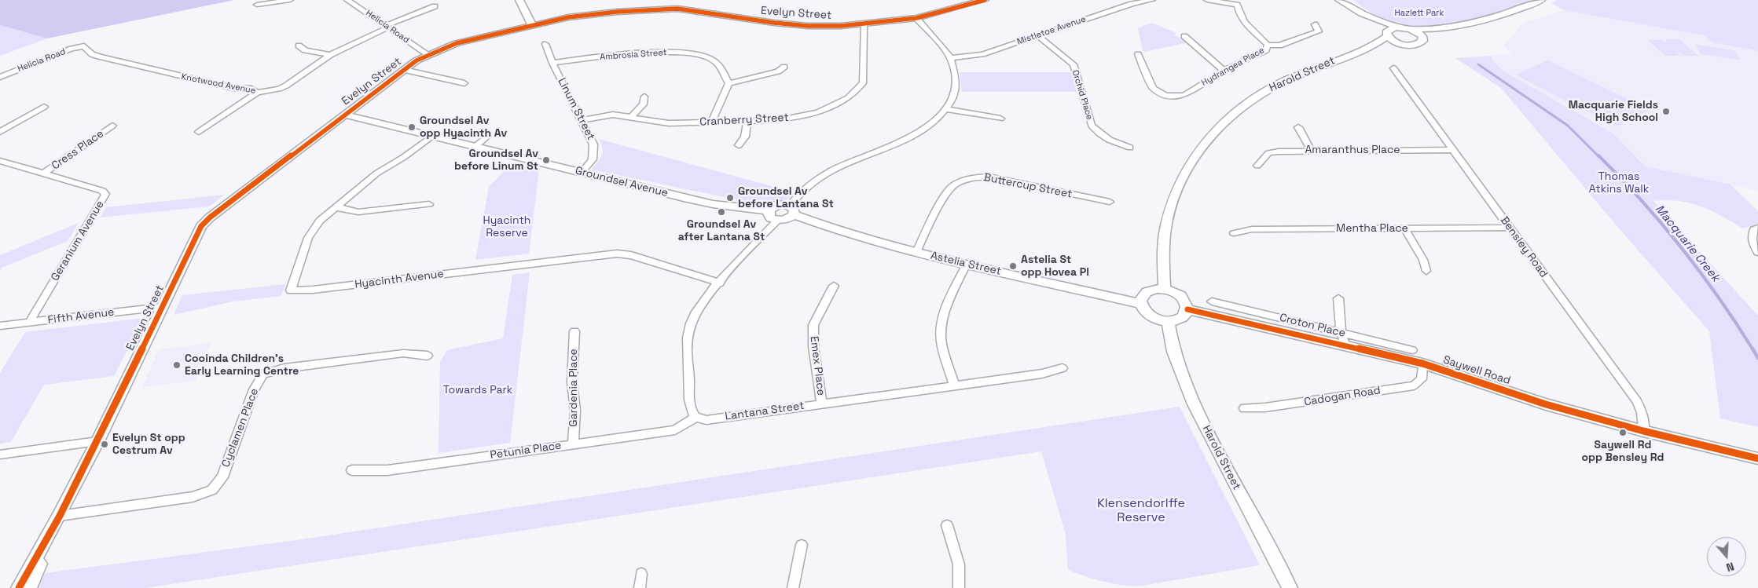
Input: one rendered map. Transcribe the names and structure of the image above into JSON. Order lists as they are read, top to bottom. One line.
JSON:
{"streets":{"street":["Evelyn Street","Helicia Road","Mistletoe Avenue","Ambrosia Street","Hydrangea Place","Harold Street","Knotwood Avenue","Orchid Place","Linum Street","Cranberry Street","Cress Place","Amaranthus Place","Groundsel Avenue","Buttercup Street","Mentha Place","Geranium Avenue","Bensley Road","Astelia Street","Hyacinth Avenue","Fifth Avenue","Croton Place","Emex Place","Saywell Road","Gardenia Place","Cadogan Road","Lantana Street","Cyclamen Place","Petunia Place"]},"crossings":[["Evelyn Street","Helicia Road"],["Evelyn Street","Cranberry Street"],["Evelyn Street","Groundsel Avenue"],["Evelyn Street","Fifth Avenue"],["Evelyn Street","Cyclamen Place"],["Helicia Road","Knotwood Avenue"],["Mistletoe Avenue","Orchid Place"],["Ambrosia Street","Linum Street"],["Harold Street","Astelia Street"],["Harold Street","Saywell Road"],["Linum Street","Cranberry Street"],["Linum Street","Groundsel Avenue"],["Cress Place","Geranium Avenue"],["Amaranthus Place","Bensley Road"],["Groundsel Avenue","Hyacinth Avenue"],["Buttercup Street","Astelia Street"],["Mentha Place","Bensley Road"],["Geranium Avenue","Fifth Avenue"],["Bensley Road","Saywell Road"],["Astelia Street","Saywell Road"],["Emex Place","Lantana Street"],["Saywell Road","Cadogan Road"],["Gardenia Place","Petunia Place"],["Lantana Street","Petunia Place"]],"water":["Macquarie Creek"],"parks":["Hazlett Park","Thomas Atkins Walk","Hyacinth Reserve","Towards Park","Klensendorlffe Reserve"],"places":["Macquarie Fields High School","Groundsel Av opp Hyacinth Av","Groundsel Av before Linum St","Groundsel Av before Lantana St","Groundsel Av after Lantana St","Astelia St opp Hovea Pl","Cooinda Children’s Early Learning Centre","Saywell Rd opp Bensley Rd","Evelyn St opp Cestrum Av"],"north":"bottom"}
